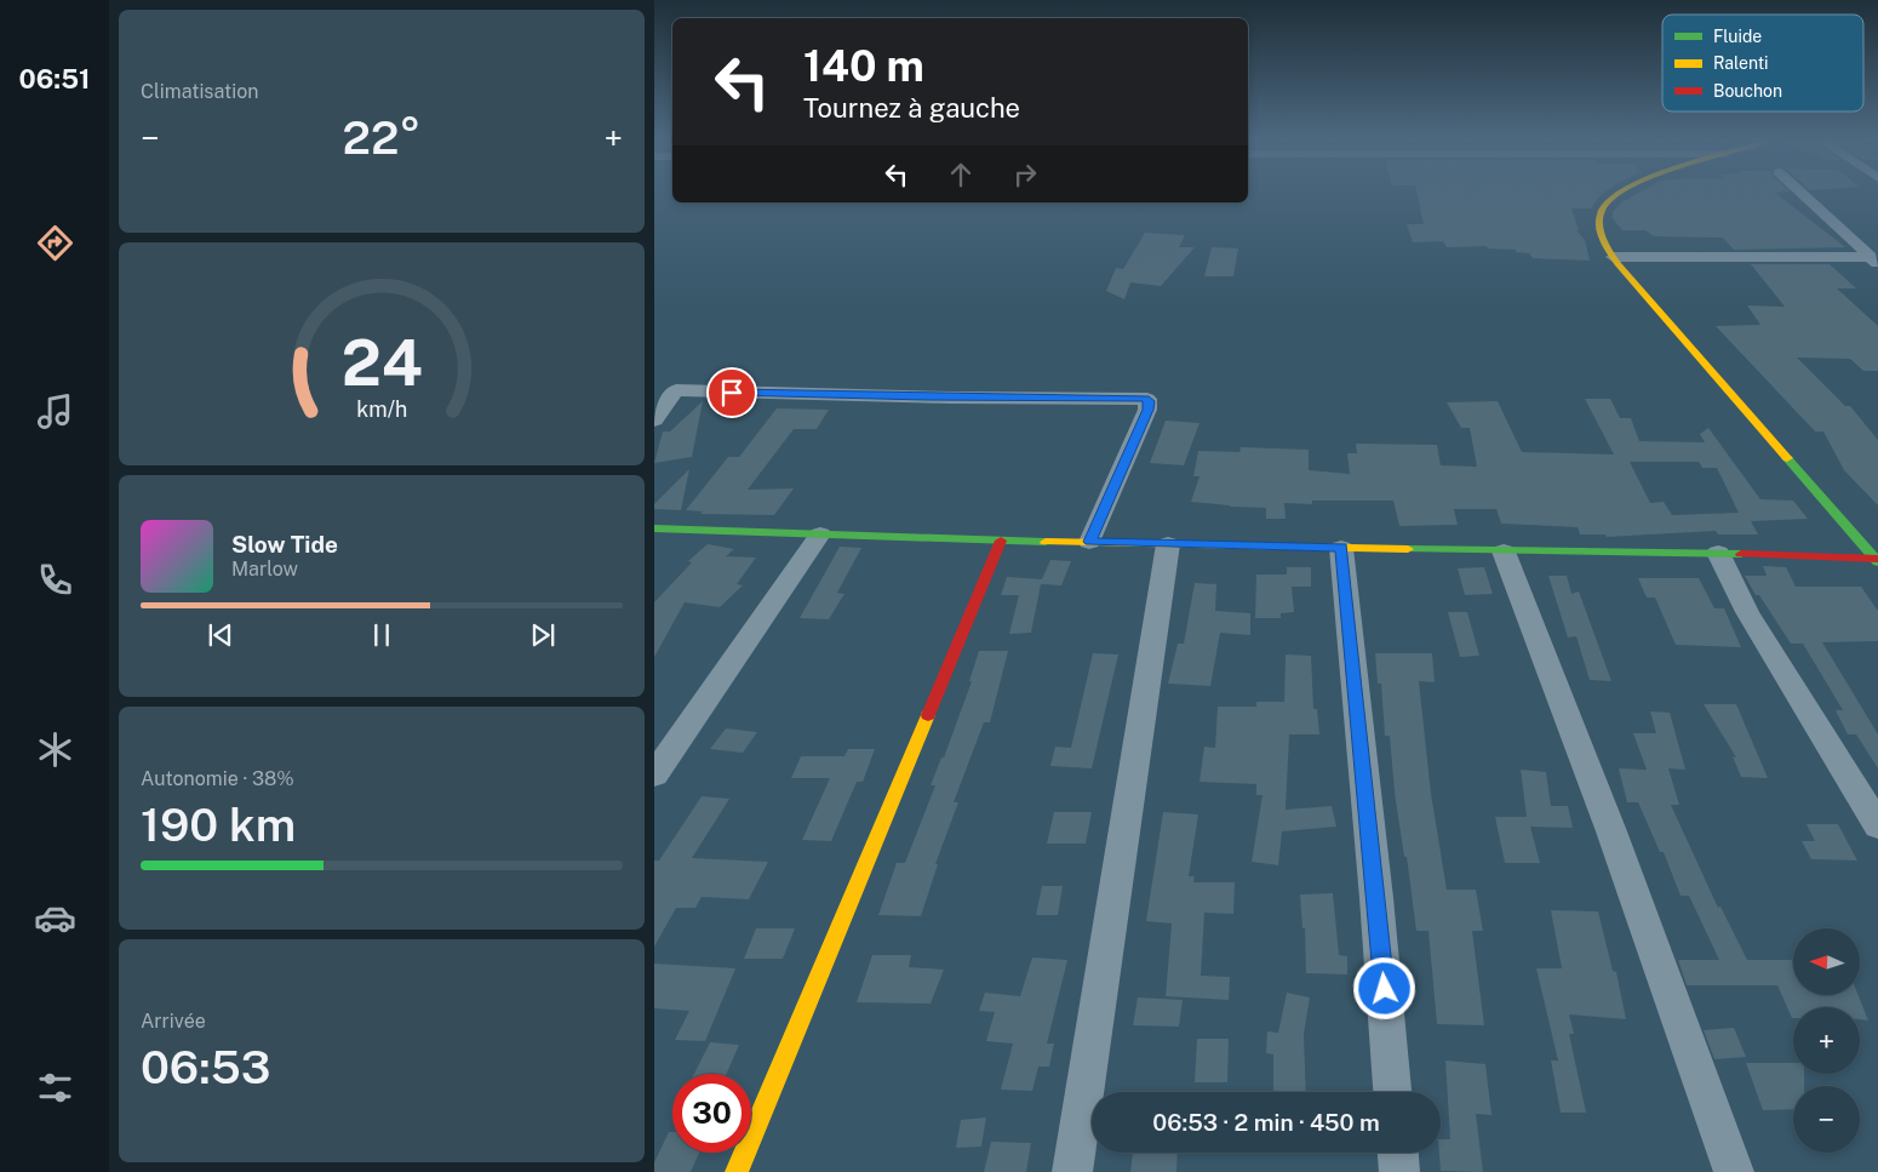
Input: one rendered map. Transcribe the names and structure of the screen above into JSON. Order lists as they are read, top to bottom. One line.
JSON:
{"legend":["Fluide","Ralenti","Bouchon"],"north":"left","page":{"tabs":"06:51","tile":["Climatisation",["Autonomie · 38%","190 km"],["Arrivée","06:53"]],"turn":["140 m","Tournez à gauche"],"heat":["−","22°","+"],"song":["Slow Tide","Marlow"],"map_buttons":["+","−"],"limit":"30","trip":"06:53 · 2 min · 450 m","gauge":["24","km/h"]}}
